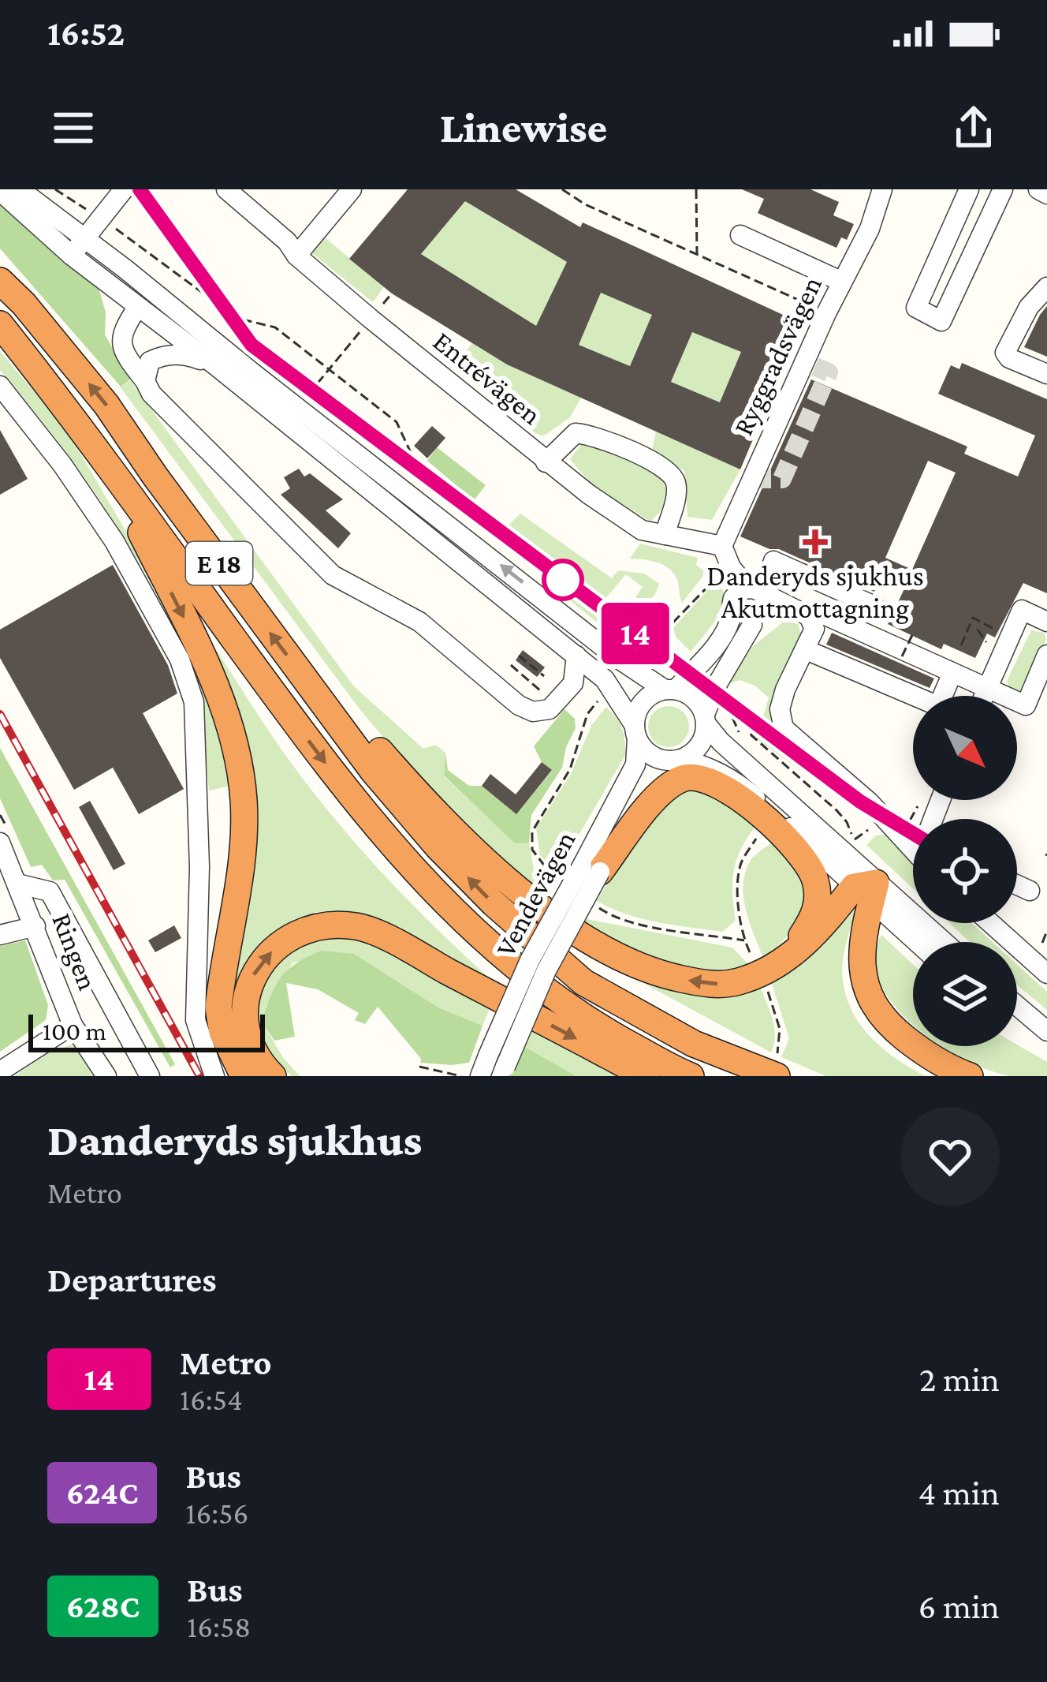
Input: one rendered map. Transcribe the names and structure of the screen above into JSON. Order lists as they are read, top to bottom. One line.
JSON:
{"streets":{"highway":["E 18"],"street":["Ryggradsvägen","Entrévägen","Vendevägen","Ringen"]},"crossings":[["Ryggradsvägen","Entrévägen"]],"places":{"health":["Danderyds sjukhus Akutmottagning"]},"lines":["metro line 14"],"scale_bar":"100 m","north":"bottom right","page":{"status":"16:52","header":"Linewise","on_map":"14","scale":"100 m","heading":[["Danderyds sjukhus","Metro"],"Departures"],"list":[{"mark":"14","name":"Metro","note":"16:54","value":"2 min"},{"mark":"624C","name":"Bus","note":"16:56","value":"4 min"},{"mark":"628C","name":"Bus","note":"16:58","value":"6 min"}]}}
